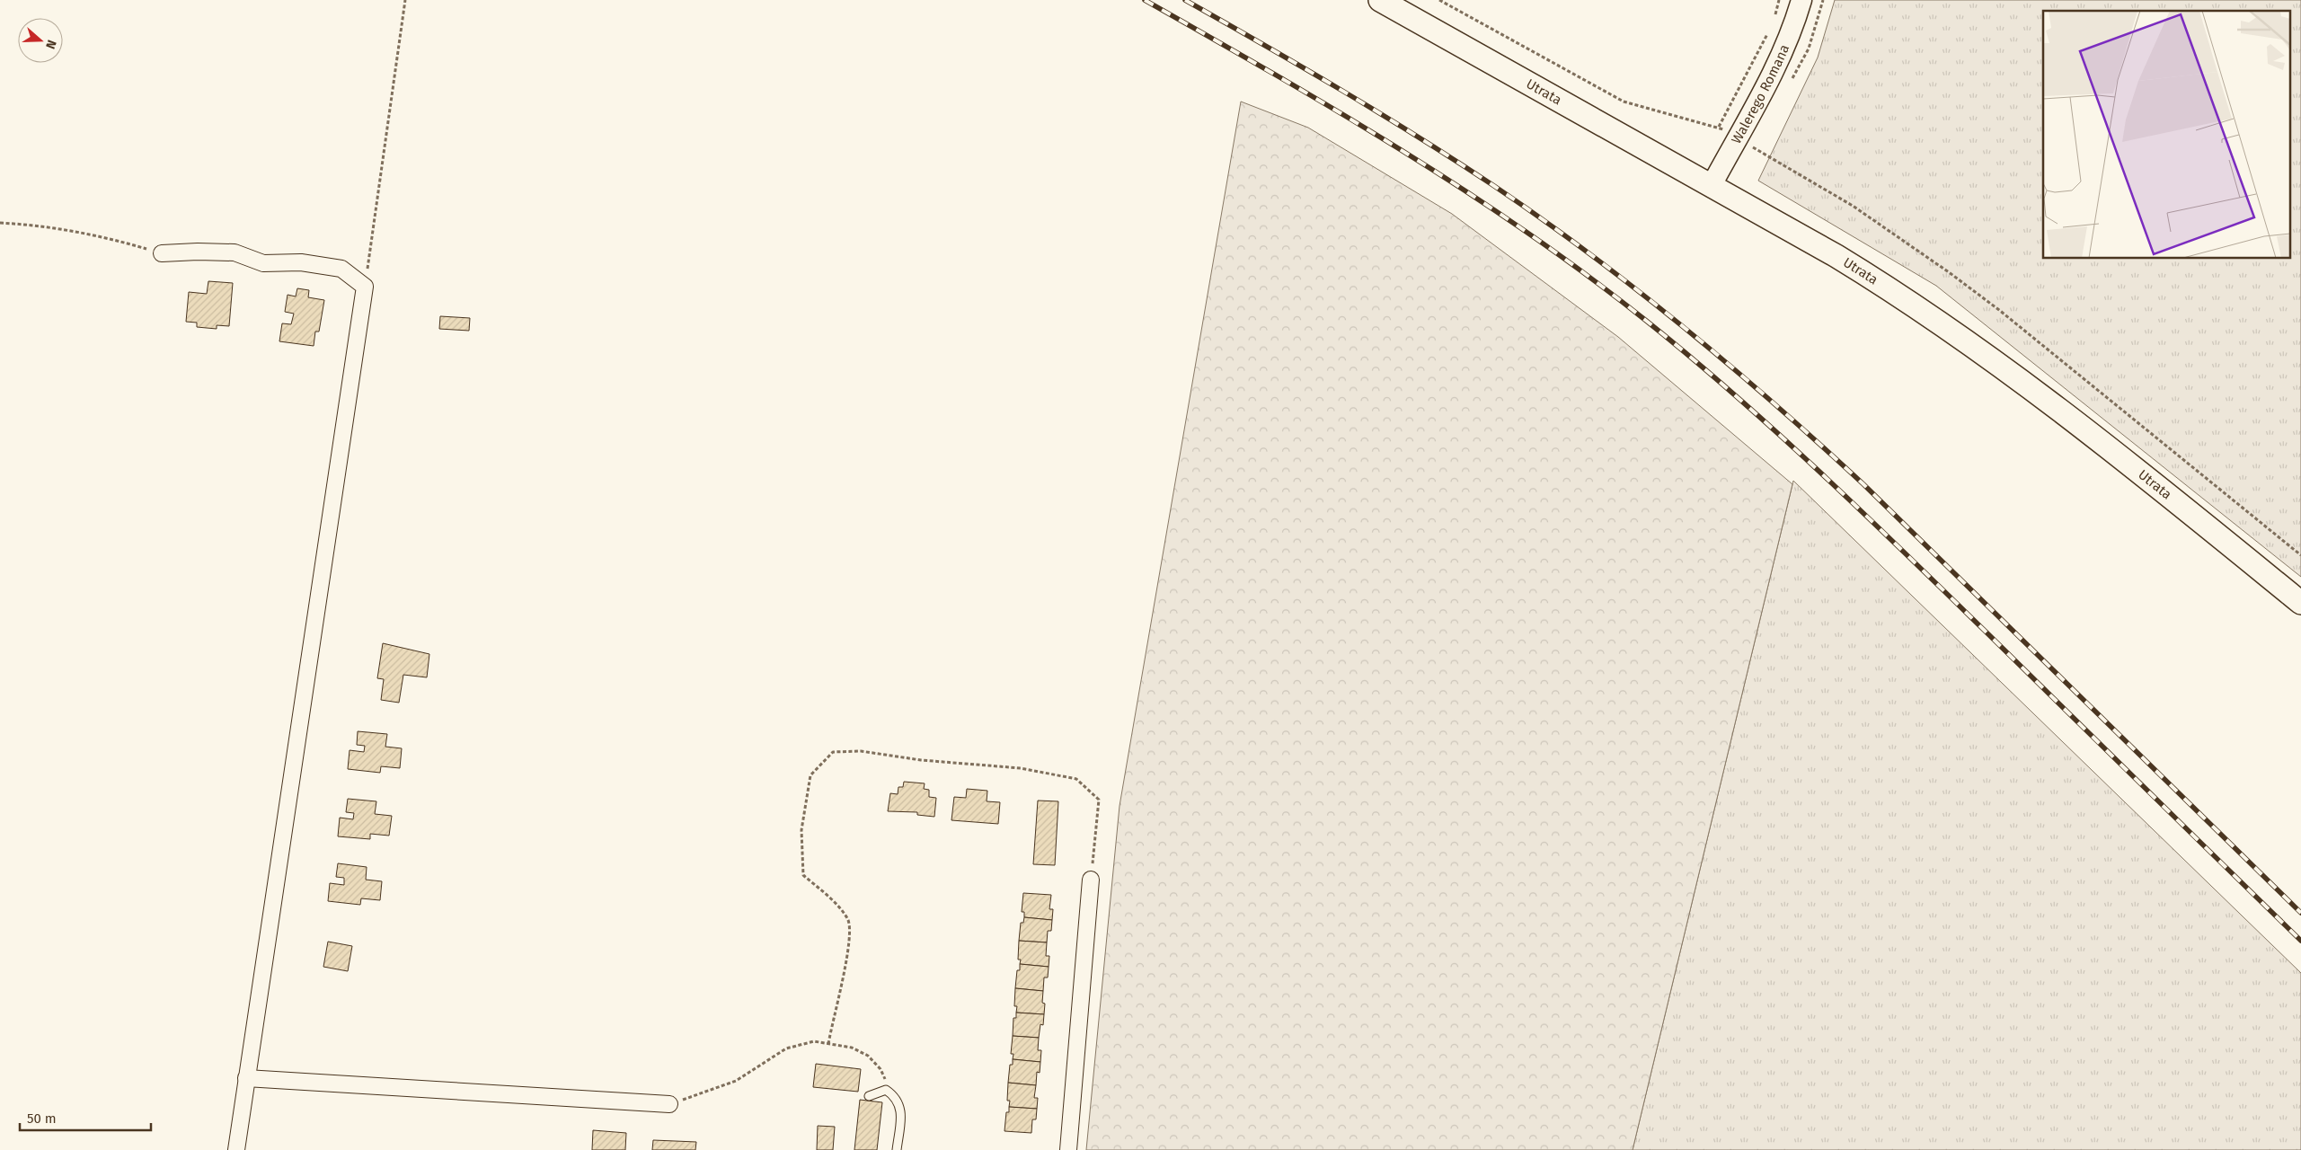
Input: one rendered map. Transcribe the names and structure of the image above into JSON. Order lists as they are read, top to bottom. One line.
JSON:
{"streets":{"main road":["Utrata"],"street":["Walerego Romana"]},"crossings":[["Utrata","Walerego Romana"]],"scale_bar":"50 m","north":"right"}
